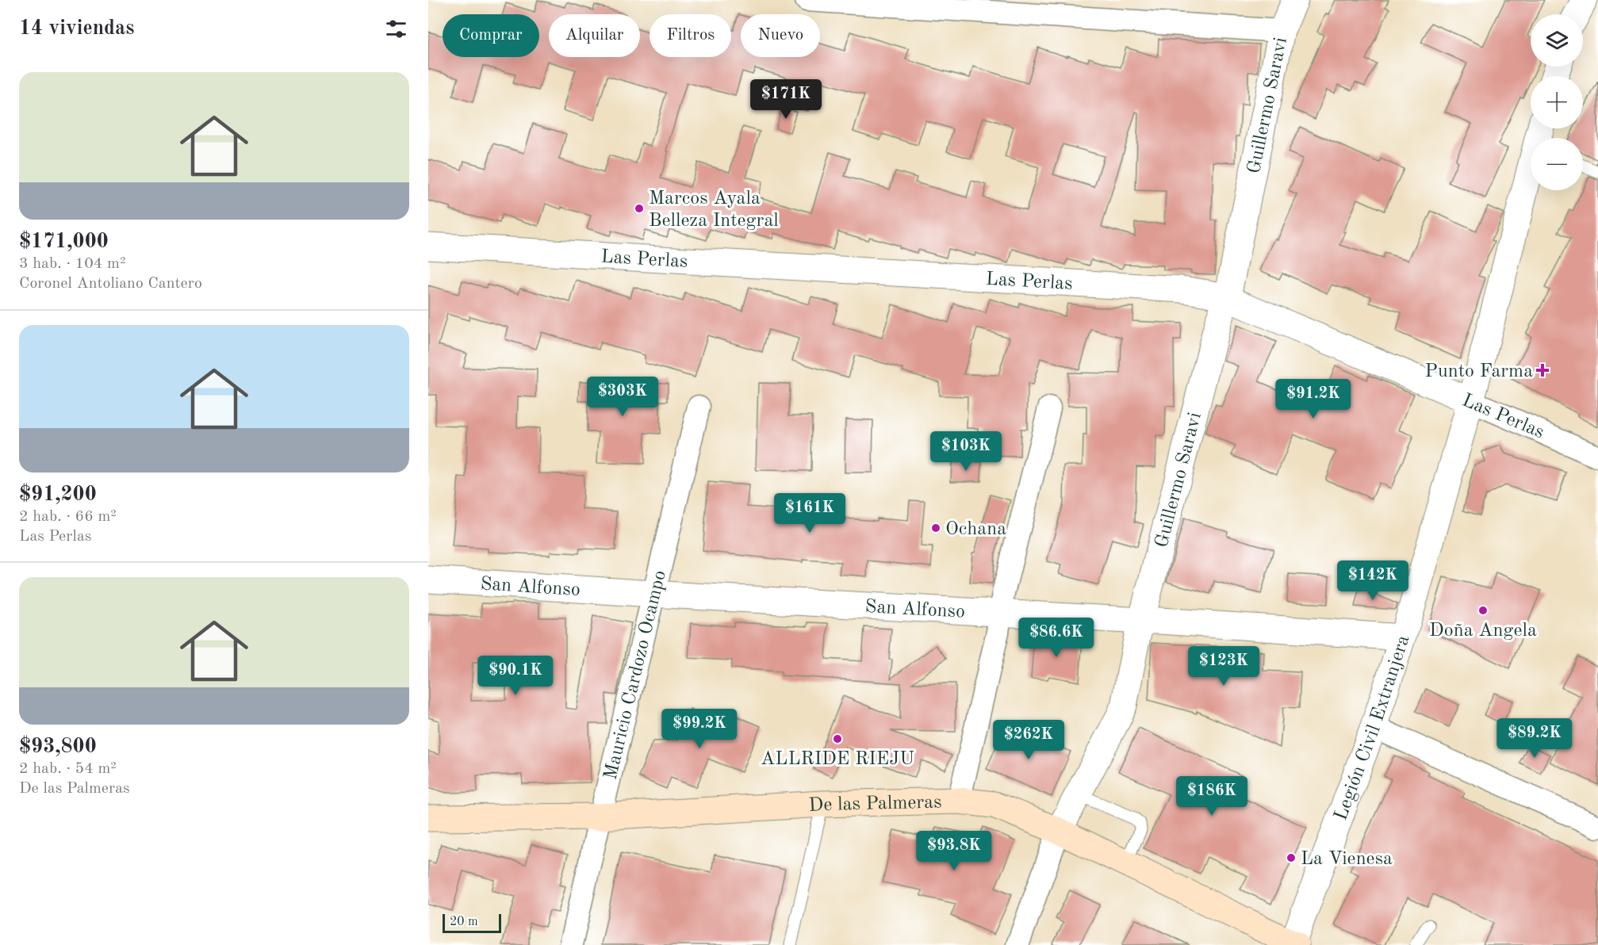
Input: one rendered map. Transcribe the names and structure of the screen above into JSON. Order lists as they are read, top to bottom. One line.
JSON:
{"streets":{"main road":["De las Palmeras"],"street":["Guillermo Saravi","Las Perlas","San Alfonso","Mauricio Cardozo Ocampo","Legión Civil Extranjera"]},"crossings":[["Guillermo Saravi","Las Perlas"],["Guillermo Saravi","San Alfonso"],["Guillermo Saravi","De las Palmeras"],["Las Perlas","Legión Civil Extranjera"],["San Alfonso","Mauricio Cardozo Ocampo"],["San Alfonso","Legión Civil Extranjera"],["Mauricio Cardozo Ocampo","De las Palmeras"],["Legión Civil Extranjera","De las Palmeras"]],"places":{"other":["Marcos Ayala Belleza Integral","Ochana","Doña Angela","ALLRIDE RIEJU","La Vienesa"],"health":["Punto Farma"]},"scale_bar":"20 m","page":{"heading":"14 viviendas","map_buttons":["+","−"],"chip":["Comprar","Alquilar","Filtros","Nuevo"],"list":[{"name":"$171,000","note":"3 hab. · 104 m² · Coronel Antoliano Cantero"},{"name":"$91,200","note":"2 hab. · 66 m² · Las Perlas"},{"name":"$93,800","note":"2 hab. · 54 m² · De las Palmeras"}],"price":["$171K","$303K","$91.2K","$103K","$161K","$142K","$86.6K","$123K","$90.1K","$99.2K","$89.2K","$262K","$186K","$93.8K"],"scale":"20 m"}}
